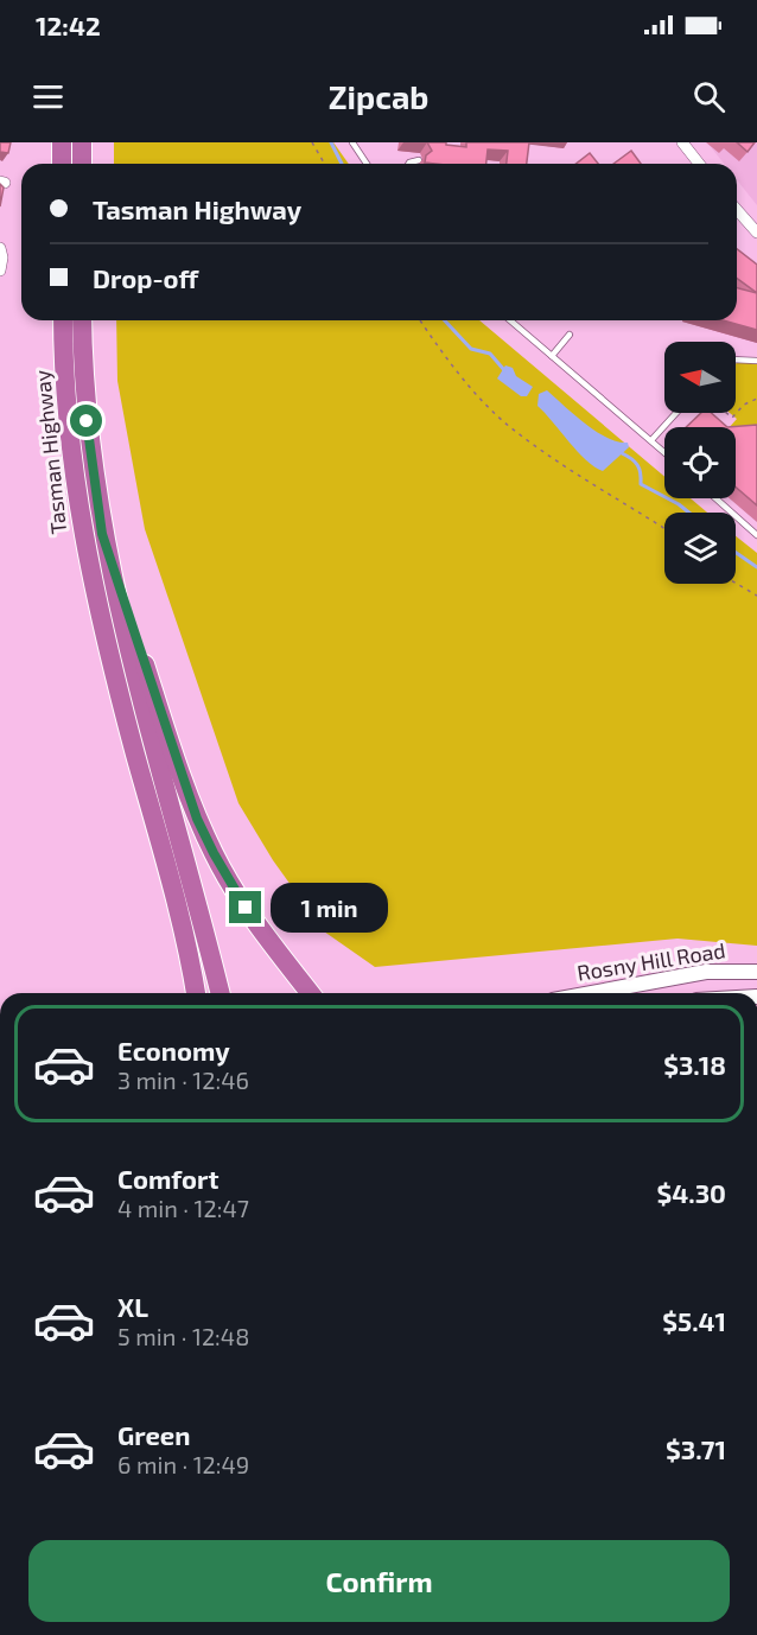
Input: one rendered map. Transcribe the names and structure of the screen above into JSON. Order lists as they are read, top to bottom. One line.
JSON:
{"streets":{"highway":["Tasman Highway"],"main road":["Rosny Hill Road"]},"north":"left","page":{"status":"12:42","header":"Zipcab","banner":["Tasman Highway","Drop-off"],"bubble":"1 min","list":[{"name":"Economy","note":"3 min · 12:46","value":"$3.18"},{"name":"Comfort","note":"4 min · 12:47","value":"$4.30"},{"name":"XL","note":"5 min · 12:48","value":"$5.41"},{"name":"Green","note":"6 min · 12:49","value":"$3.71"}],"buttons":"Confirm"}}
